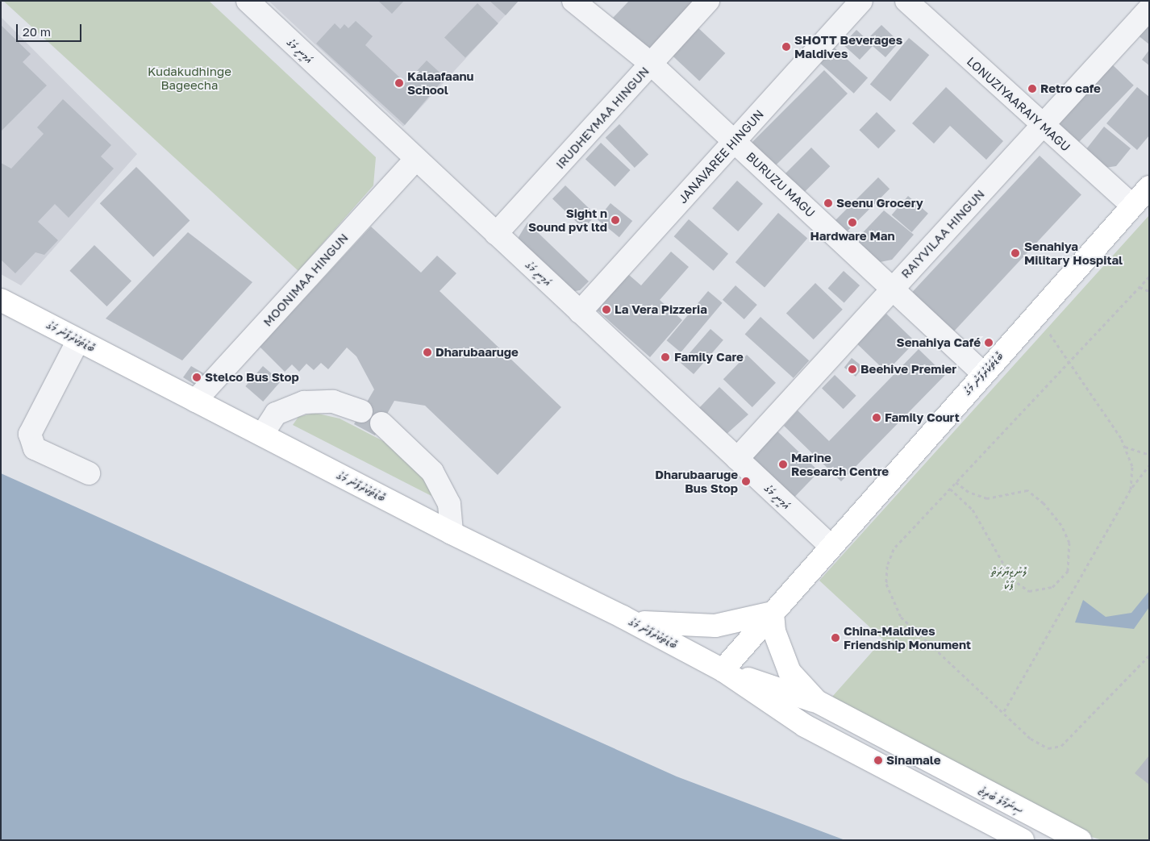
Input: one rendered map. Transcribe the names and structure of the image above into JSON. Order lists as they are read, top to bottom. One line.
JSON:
{"streets":{"main road":["ބޮޑުތަކުރުފާނު މަގު","ސިނަމާލެ ބުރިޖު"],"street":["އަމީނީ މަގު","LONUZIYAARAIY MAGU","IRUDHEYMAA HINGUN","JANAVAREE HINGUN","BURUZU MAGU","RAIYVILAA HINGUN","MOONIMAA HINGUN"]},"crossings":[["އަމީނީ މަގު","IRUDHEYMAA HINGUN"],["އަމީނީ މަގު","JANAVAREE HINGUN"],["އަމީނީ މަގު","RAIYVILAA HINGUN"],["އަމީނީ މަގު","MOONIMAA HINGUN"],["އަމީނީ މަގު","ބޮޑުތަކުރުފާނު މަގު"],["LONUZIYAARAIY MAGU","RAIYVILAA HINGUN"],["LONUZIYAARAIY MAGU","ބޮޑުތަކުރުފާނު މަގު"],["IRUDHEYMAA HINGUN","BURUZU MAGU"],["JANAVAREE HINGUN","BURUZU MAGU"],["BURUZU MAGU","RAIYVILAA HINGUN"],["BURUZU MAGU","ބޮޑުތަކުރުފާނު މަގު"],["MOONIMAA HINGUN","ބޮޑުތަކުރުފާނު މަގު"],["ބޮޑުތަކުރުފާނު މަގު","ސިނަމާލެ ބުރިޖު"]],"parks":["Kudakudhinge Bageecha","ލޮނުޒިޔާރަތް ޕާކް"],"places":["SHOTT Beverages Maldives","Kalaafaanu School","Retro cafe","Seenu Grocery","Sight n Sound pvt ltd","Hardware Man","Senahiya Military Hospital","La Vera Pizzeria","Senahiya Café","Dharubaaruge","Family Care","Beehive Premier","Stelco Bus Stop","Family Court","Marine Research Centre","Dharubaaruge Bus Stop","China-Maldives Friendship Monument","Sinamale"],"scale_bar":"20 m"}
